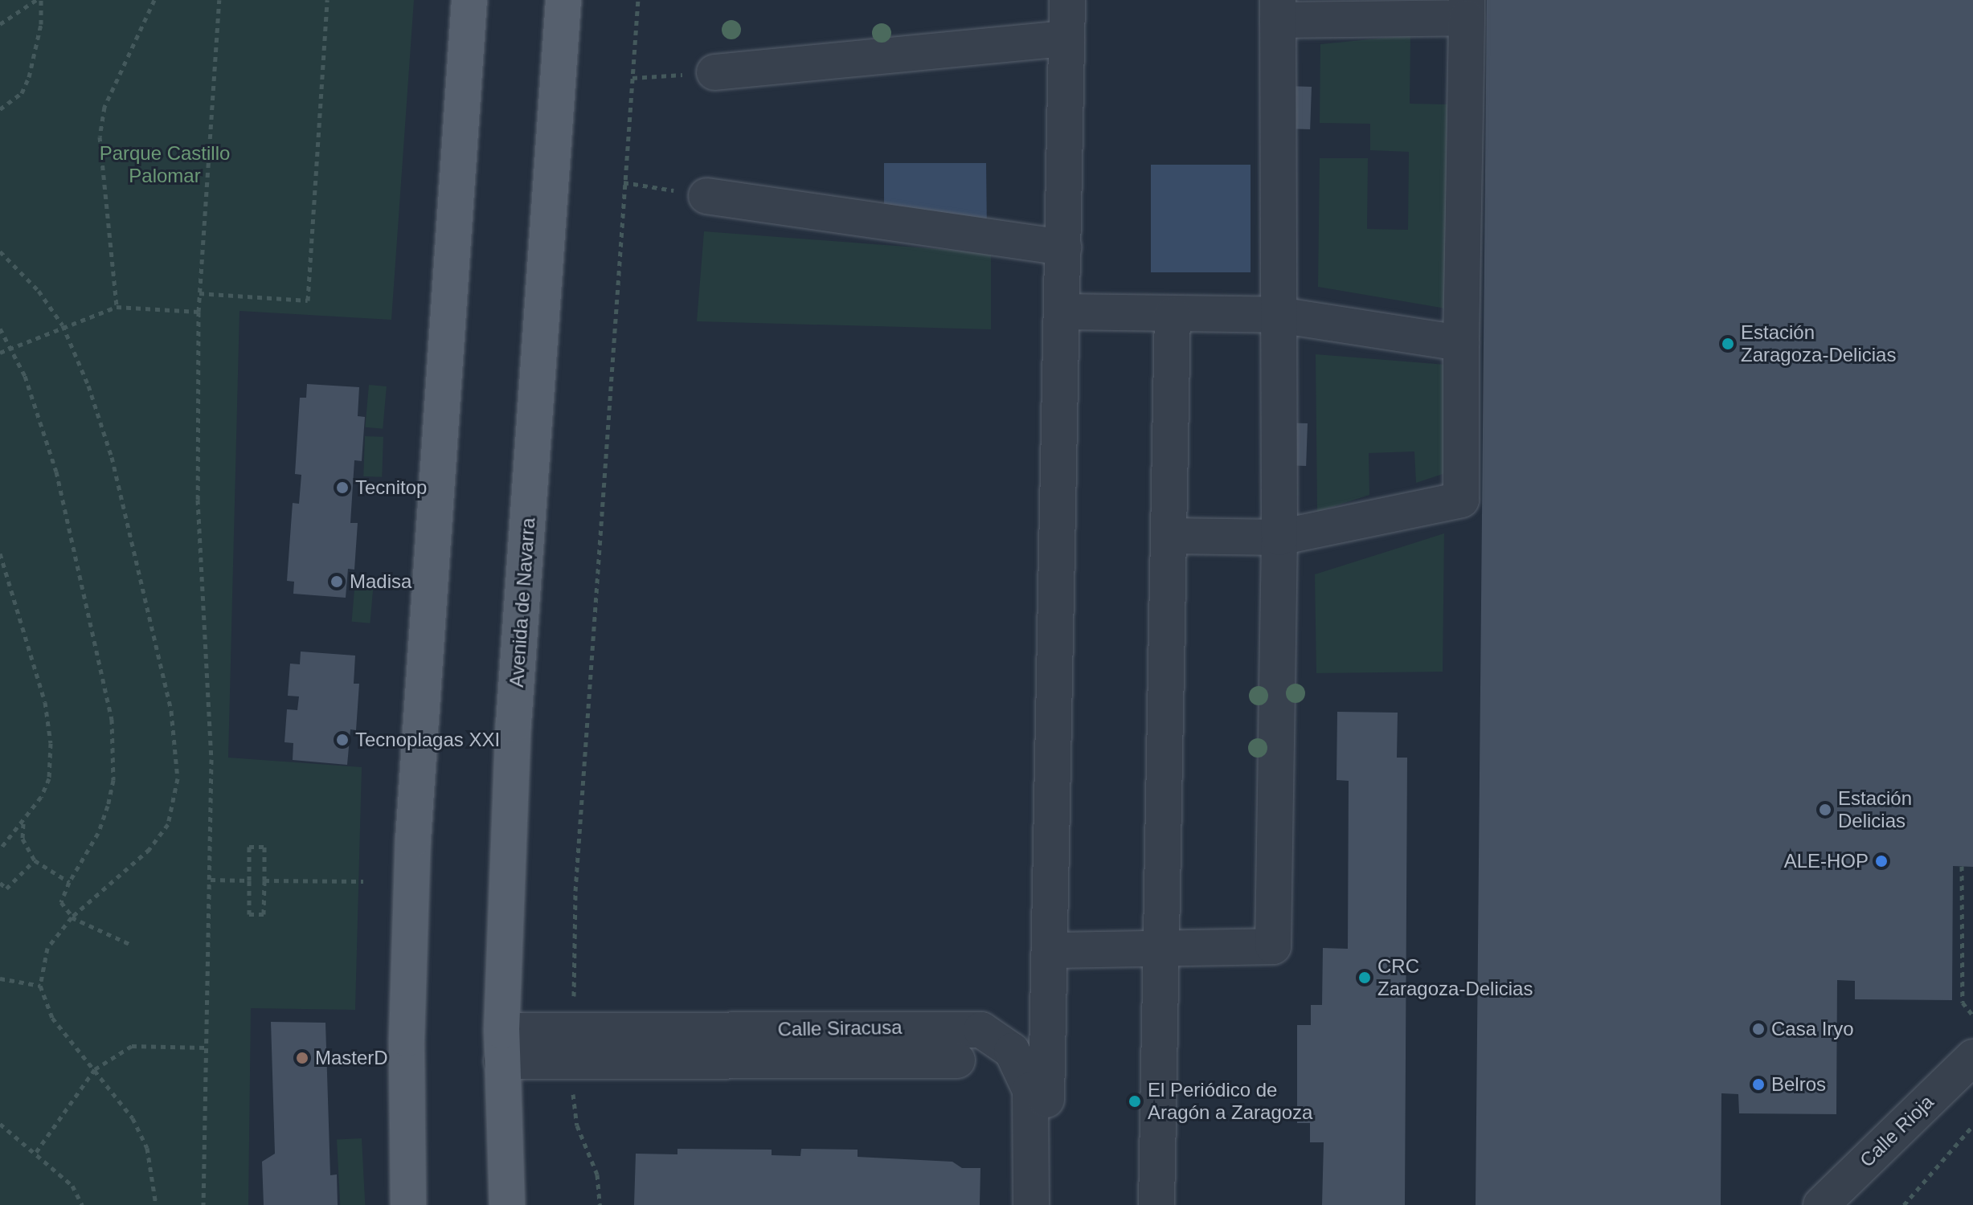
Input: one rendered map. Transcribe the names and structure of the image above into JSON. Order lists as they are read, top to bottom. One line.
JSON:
{"streets":{"main road":["Avenida de Navarra"],"street":["Calle Siracusa","Calle Rioja"]},"crossings":[["Avenida de Navarra","Calle Siracusa"]],"parks":["Parque Castillo Palomar"],"places":["Estación Zaragoza-Delicias","Tecnitop","Madisa","Tecnoplagas XXI","Estación Delicias","ALE-HOP","CRC Zaragoza-Delicias","Casa Iryo","MasterD","Belros","El Periódico de Aragón a Zaragoza"]}
